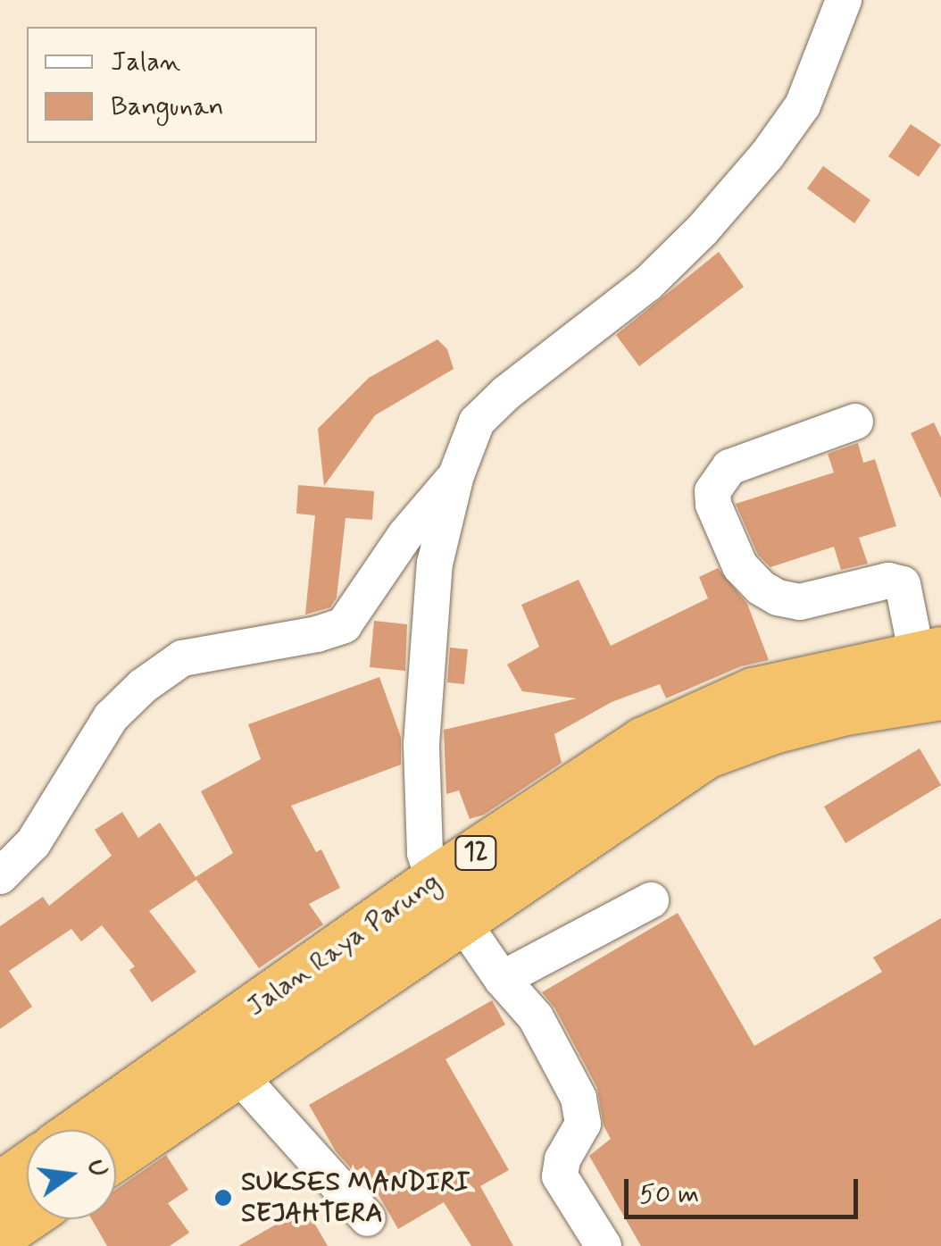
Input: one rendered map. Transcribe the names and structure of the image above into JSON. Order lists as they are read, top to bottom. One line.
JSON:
{"streets":{"highway":["12","Jalan Raya Parung"]},"places":["SUKSES MANDIRI SEJAHTERA"],"legend":["Jalan","Bangunan"],"scale_bar":"50 m","north":"right"}
